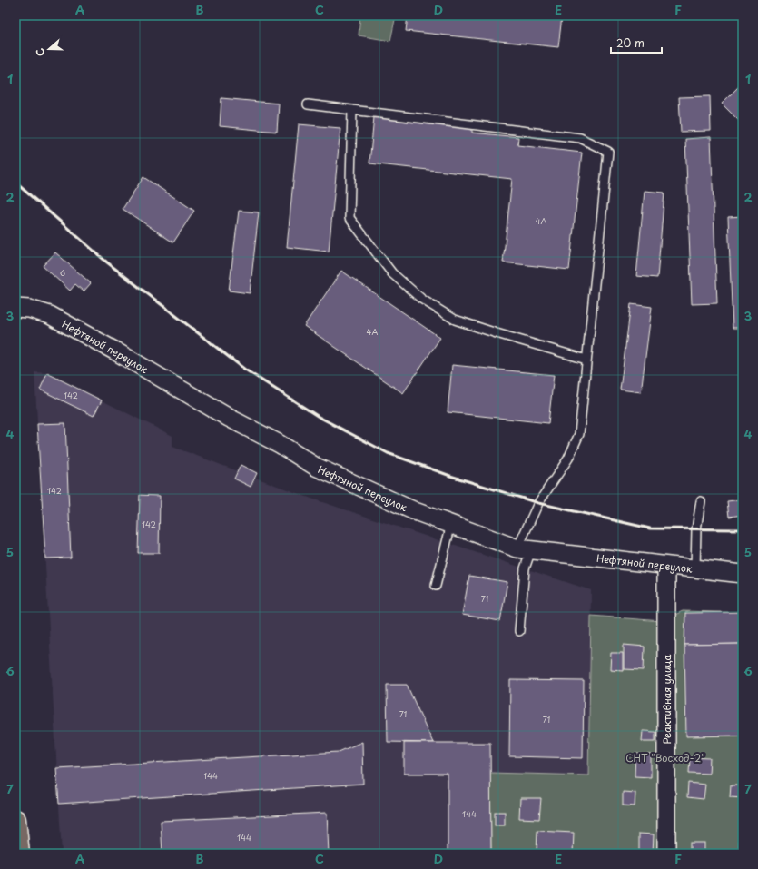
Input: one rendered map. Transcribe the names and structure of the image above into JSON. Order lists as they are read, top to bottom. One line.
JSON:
{"streets":{"street":["Нефтяной переулок","Реактивная улица"]},"crossings":[["Нефтяной переулок","Реактивная улица"]],"parks":["СНТ \"Восход-2\""],"house_numbers":["4А","6","4А","142","142","142","71","71","71","144","144","144"],"scale_bar":"20 m","north":"left","grid":{"columns":["A","B","C","D","E","F"],"rows":["1","2","3","4","5","6","7"]}}
